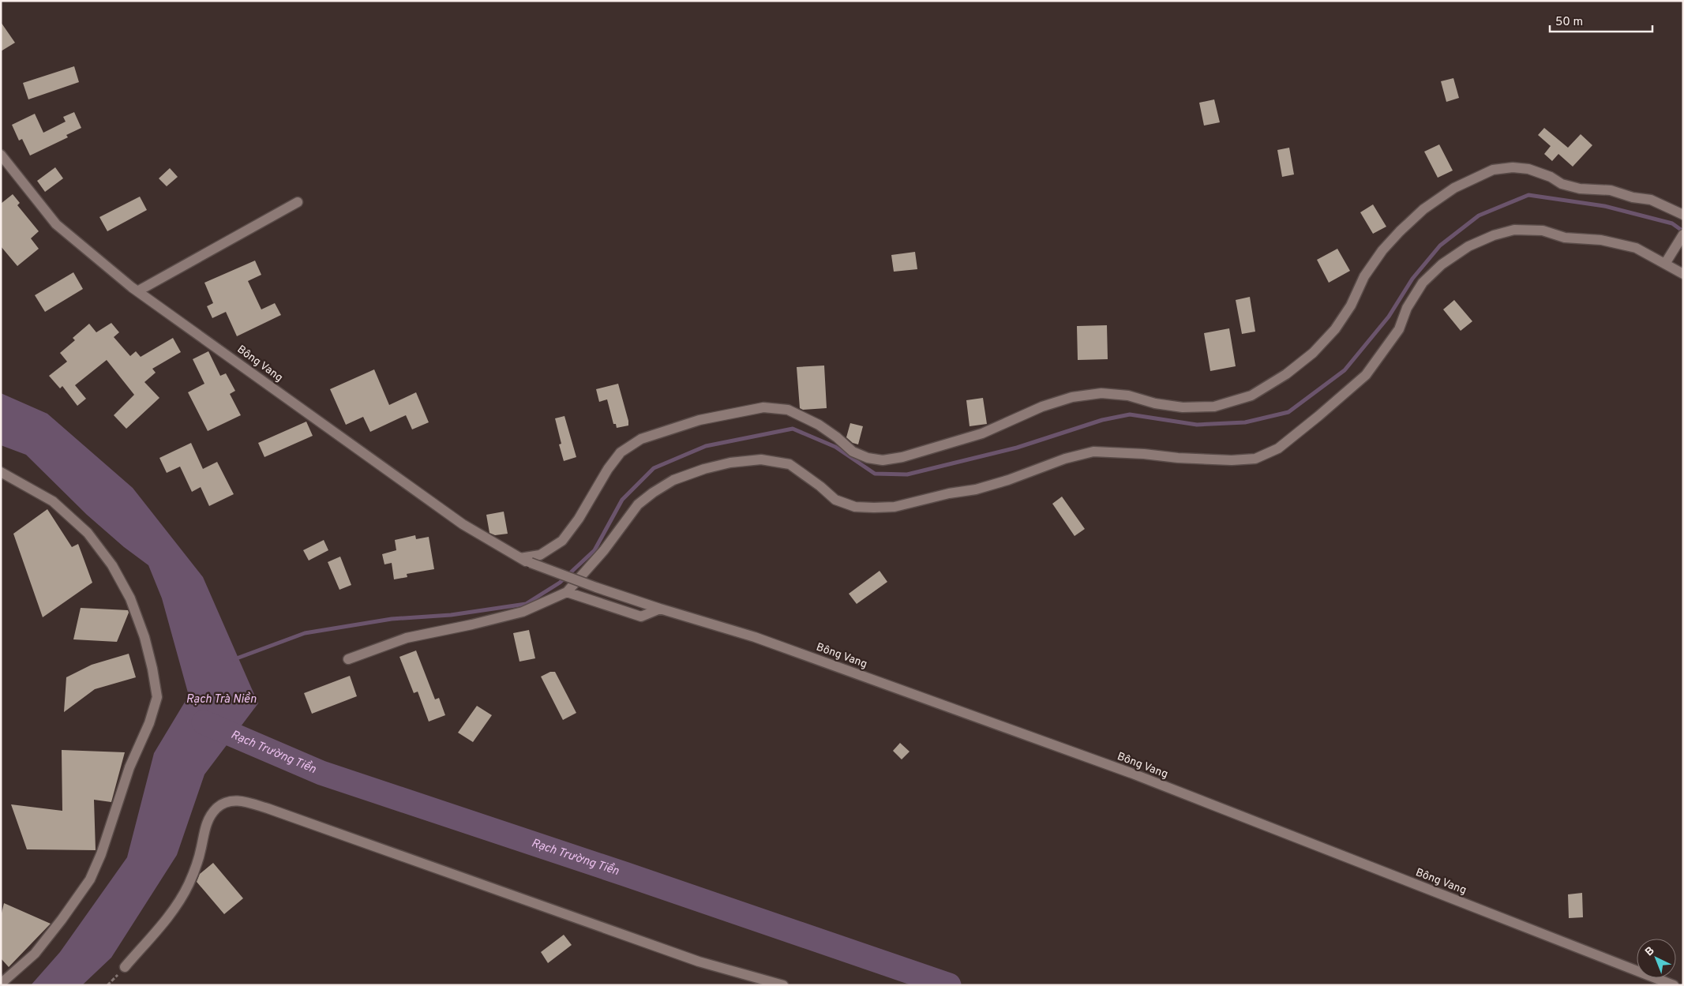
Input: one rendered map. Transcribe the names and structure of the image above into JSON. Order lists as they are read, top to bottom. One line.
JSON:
{"streets":{"street":["Bông Vang"]},"water":["Rạch Trà Niền","Rạch Trường Tiền"],"scale_bar":"50 m","north":"top left"}
